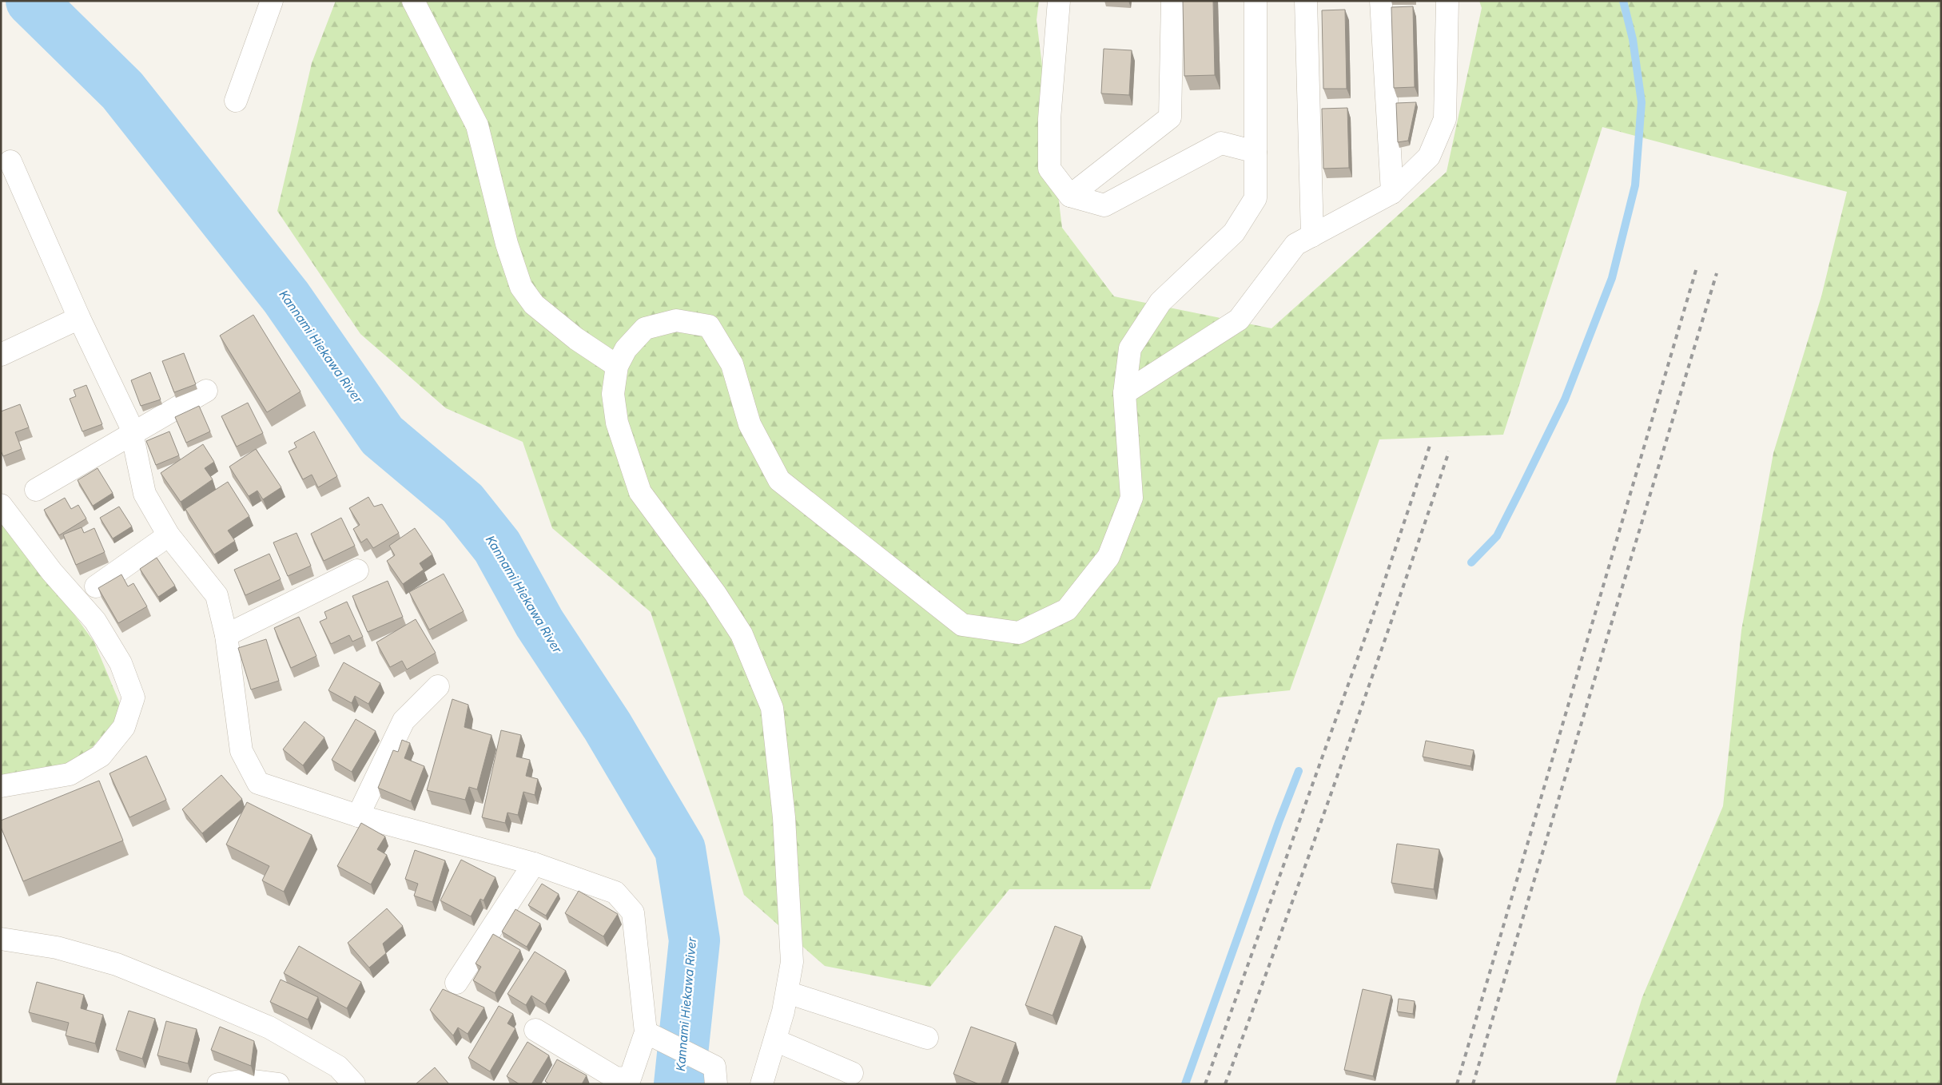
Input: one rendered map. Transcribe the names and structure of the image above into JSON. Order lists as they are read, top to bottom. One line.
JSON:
{"water":["Kannami Hiekawa River"]}
